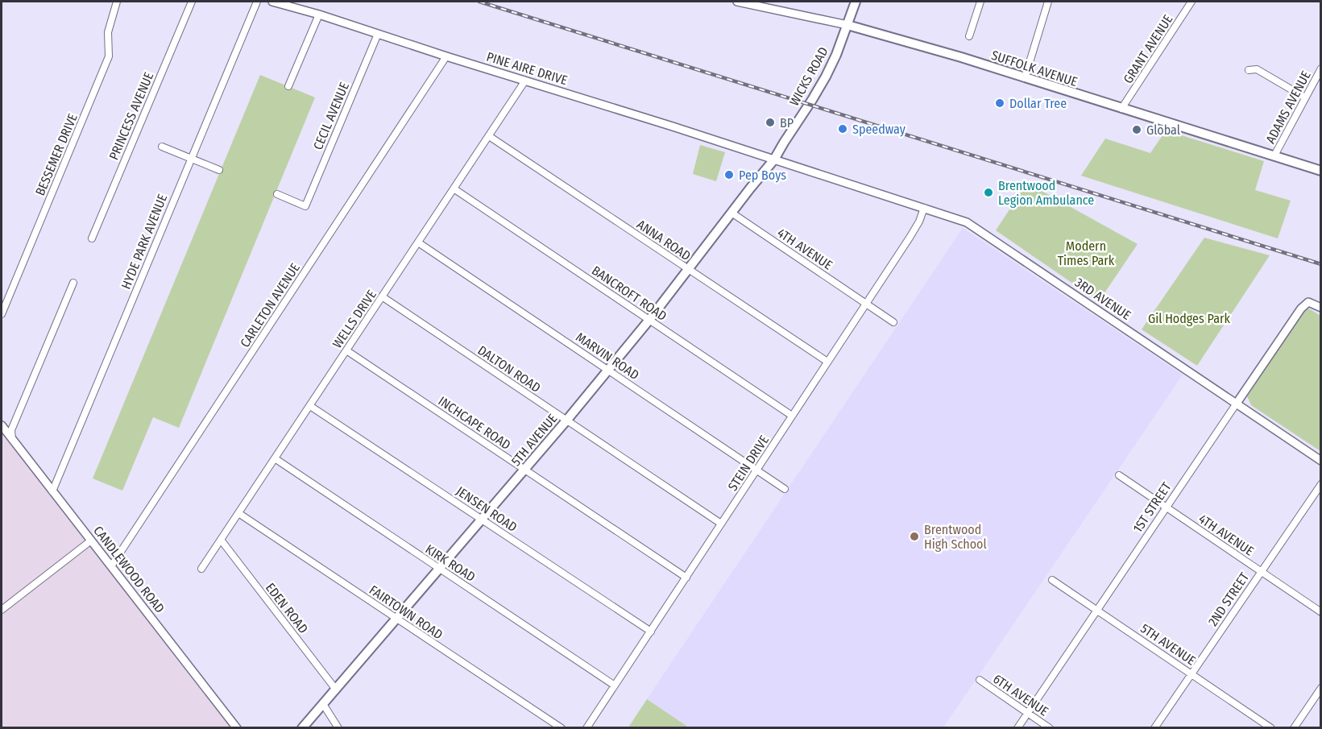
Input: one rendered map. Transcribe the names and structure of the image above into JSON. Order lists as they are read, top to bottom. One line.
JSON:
{"streets":{"main road":["SUFFOLK AVENUE","WICKS ROAD","5TH AVENUE"],"street":["GRANT AVENUE","PINE AIRE DRIVE","ADAMS AVENUE","PRINCESS AVENUE","CECIL AVENUE","BESSEMER DRIVE","ANNA ROAD","HYDE PARK AVENUE","4TH AVENUE","BANCROFT ROAD","3RD AVENUE","CARLETON AVENUE","WELLS DRIVE","MARVIN ROAD","DALTON ROAD","INCHCAPE ROAD","STEIN DRIVE","1ST STREET","JENSEN ROAD","KIRK ROAD","CANDLEWOOD ROAD","2ND STREET","EDEN ROAD","FAIRTOWN ROAD","6TH AVENUE"]},"crossings":[["GRANT AVENUE","SUFFOLK AVENUE"],["PINE AIRE DRIVE","WICKS ROAD"],["PINE AIRE DRIVE","CECIL AVENUE"],["PINE AIRE DRIVE","3RD AVENUE"],["PINE AIRE DRIVE","CARLETON AVENUE"],["PINE AIRE DRIVE","WELLS DRIVE"],["PINE AIRE DRIVE","5TH AVENUE"],["SUFFOLK AVENUE","WICKS ROAD"],["SUFFOLK AVENUE","ADAMS AVENUE"],["WICKS ROAD","3RD AVENUE"],["WICKS ROAD","5TH AVENUE"],["ANNA ROAD","WELLS DRIVE"],["ANNA ROAD","5TH AVENUE"],["ANNA ROAD","STEIN DRIVE"],["HYDE PARK AVENUE","CANDLEWOOD ROAD"],["4TH AVENUE","5TH AVENUE"],["4TH AVENUE","STEIN DRIVE"],["4TH AVENUE","1ST STREET"],["4TH AVENUE","2ND STREET"],["BANCROFT ROAD","WELLS DRIVE"],["BANCROFT ROAD","5TH AVENUE"],["BANCROFT ROAD","STEIN DRIVE"],["3RD AVENUE","5TH AVENUE"],["3RD AVENUE","STEIN DRIVE"],["3RD AVENUE","1ST STREET"],["CARLETON AVENUE","CANDLEWOOD ROAD"],["WELLS DRIVE","MARVIN ROAD"],["WELLS DRIVE","DALTON ROAD"],["WELLS DRIVE","INCHCAPE ROAD"],["WELLS DRIVE","JENSEN ROAD"],["WELLS DRIVE","KIRK ROAD"],["WELLS DRIVE","EDEN ROAD"],["WELLS DRIVE","FAIRTOWN ROAD"],["MARVIN ROAD","5TH AVENUE"],["MARVIN ROAD","STEIN DRIVE"],["DALTON ROAD","5TH AVENUE"],["DALTON ROAD","STEIN DRIVE"],["INCHCAPE ROAD","5TH AVENUE"],["INCHCAPE ROAD","STEIN DRIVE"],["5TH AVENUE","1ST STREET"],["5TH AVENUE","JENSEN ROAD"],["5TH AVENUE","KIRK ROAD"],["5TH AVENUE","2ND STREET"],["5TH AVENUE","EDEN ROAD"],["5TH AVENUE","FAIRTOWN ROAD"],["STEIN DRIVE","JENSEN ROAD"],["STEIN DRIVE","KIRK ROAD"],["1ST STREET","6TH AVENUE"]],"parks":["Modern Times Park","Gil Hodges Park"],"places":["Dollar Tree","BP","Speedway","Global","Pep Boys","Brentwood Legion Ambulance","Brentwood High School"]}
